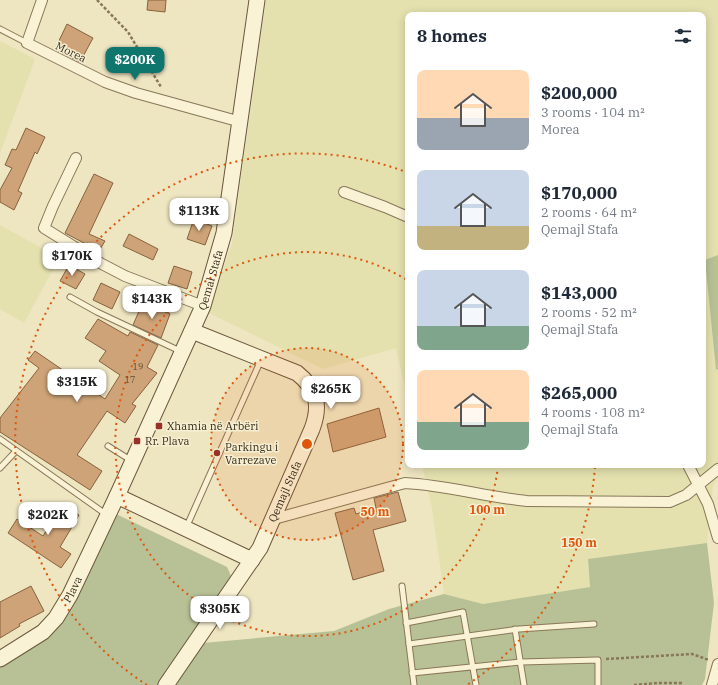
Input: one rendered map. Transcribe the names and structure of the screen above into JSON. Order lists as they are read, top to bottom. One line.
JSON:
{"streets":{"street":["Morea","Qemal Stafa","Qemajl Stafa","Plava"]},"crossings":[["Morea","Qemal Stafa"],["Qemal Stafa","Qemajl Stafa"],["Qemal Stafa","Plava"]],"places":{"transit":["Xhamia në Arbëri","Rr. Plava"],"other":["Parkingu i Varrezave"]},"house_numbers":["19","17"],"page":{"heading":"8 homes","price":["$200K","$113K","$170K","$143K","$315K","$265K","$202K","$305K"],"list":[{"name":"$200,000","note":"3 rooms · 104 m² · Morea"},{"name":"$170,000","note":"2 rooms · 64 m² · Qemajl Stafa"},{"name":"$143,000","note":"2 rooms · 52 m² · Qemajl Stafa"},{"name":"$265,000","note":"4 rooms · 108 m² · Qemajl Stafa"}]},"rings":["100 m","50 m","150 m"]}
